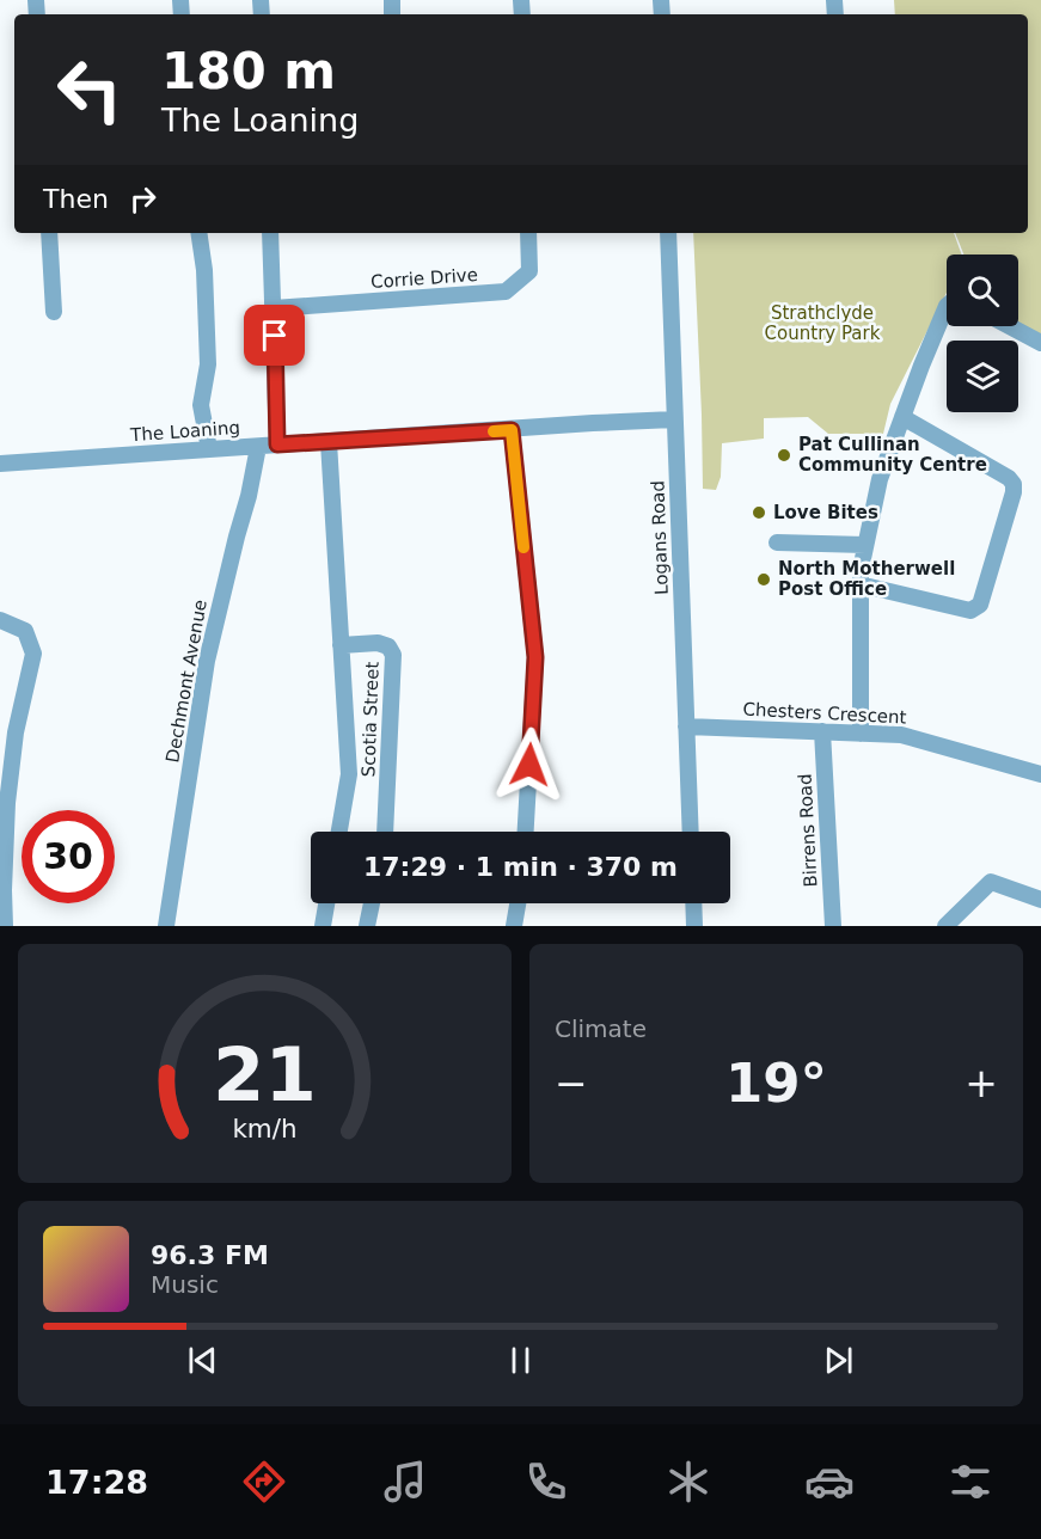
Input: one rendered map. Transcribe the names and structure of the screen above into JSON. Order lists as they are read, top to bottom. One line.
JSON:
{"streets":{"street":["Corrie Drive","The Loaning","Logans Road","Dechmont Avenue","Chesters Crescent","Scotia Street","Birrens Road"]},"crossings":[["The Loaning","Logans Road"],["The Loaning","Dechmont Avenue"],["The Loaning","Scotia Street"],["Logans Road","Chesters Crescent"],["Chesters Crescent","Birrens Road"]],"parks":["Strathclyde Country Park"],"places":["Pat Cullinan Community Centre","Love Bites","North Motherwell Post Office"],"page":{"turn":["180 m","The Loaning"],"then":"Then","limit":"30","trip":"17:29 · 1 min · 370 m","tile":"Climate","heat":["−","19°","+"],"song":["96.3 FM","Music"],"tabs":"17:28","gauge":["21","km/h"]}}
